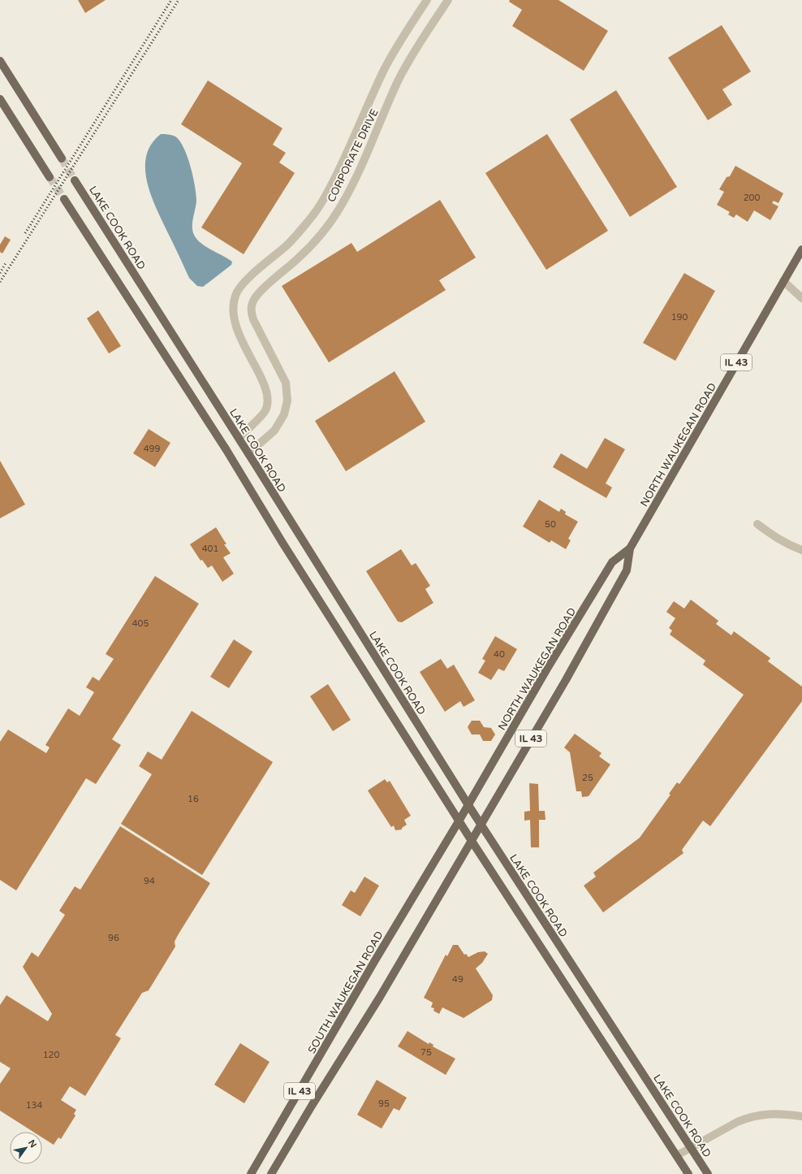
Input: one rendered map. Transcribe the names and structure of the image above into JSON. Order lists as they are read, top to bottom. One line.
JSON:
{"streets":{"main road":["LAKE COOK ROAD","IL 43","NORTH WAUKEGAN ROAD","SOUTH WAUKEGAN ROAD"],"street":["CORPORATE DRIVE"]},"crossings":[["CORPORATE DRIVE","LAKE COOK ROAD"],["LAKE COOK ROAD","IL 43"],["LAKE COOK ROAD","NORTH WAUKEGAN ROAD"],["IL 43","NORTH WAUKEGAN ROAD"],["IL 43","SOUTH WAUKEGAN ROAD"]],"house_numbers":["200","190","499","50","401","405","40","25","16","94","96","49","75","120","95","134"],"north":"top right"}
